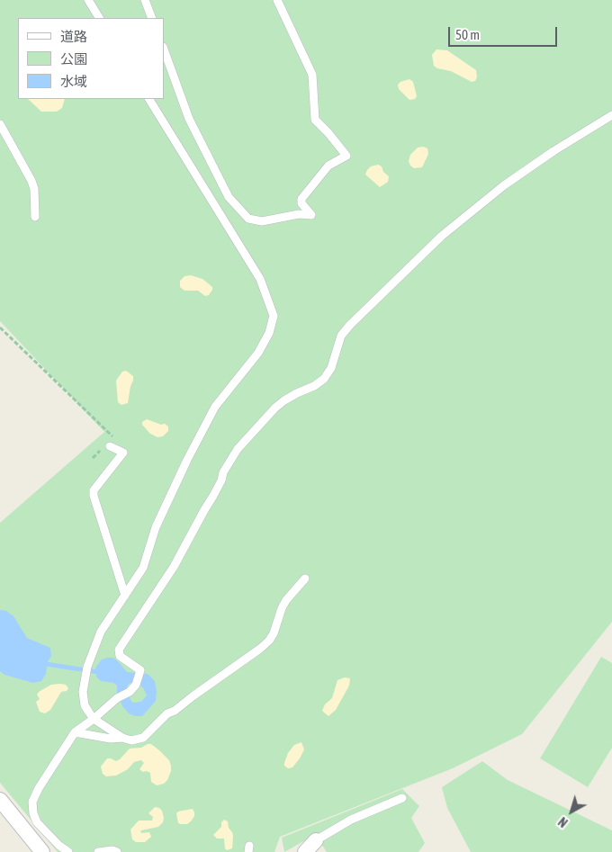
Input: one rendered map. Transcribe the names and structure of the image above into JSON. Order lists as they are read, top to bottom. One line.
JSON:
{"legend":["道路","公園","水域"],"scale_bar":"50 m","north":"bottom left"}
